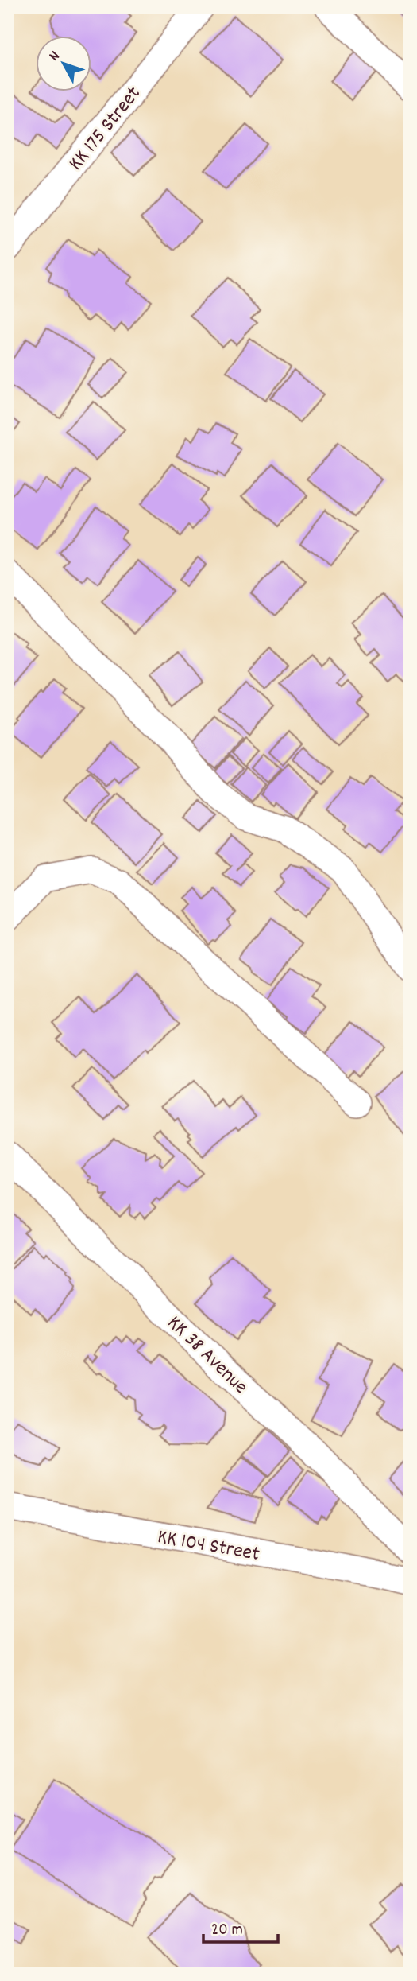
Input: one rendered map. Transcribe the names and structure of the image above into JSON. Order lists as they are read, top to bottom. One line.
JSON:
{"streets":{"street":["KK 175 Street","KK 38 Avenue","KK 104 Street"]},"scale_bar":"20 m","north":"top left"}
